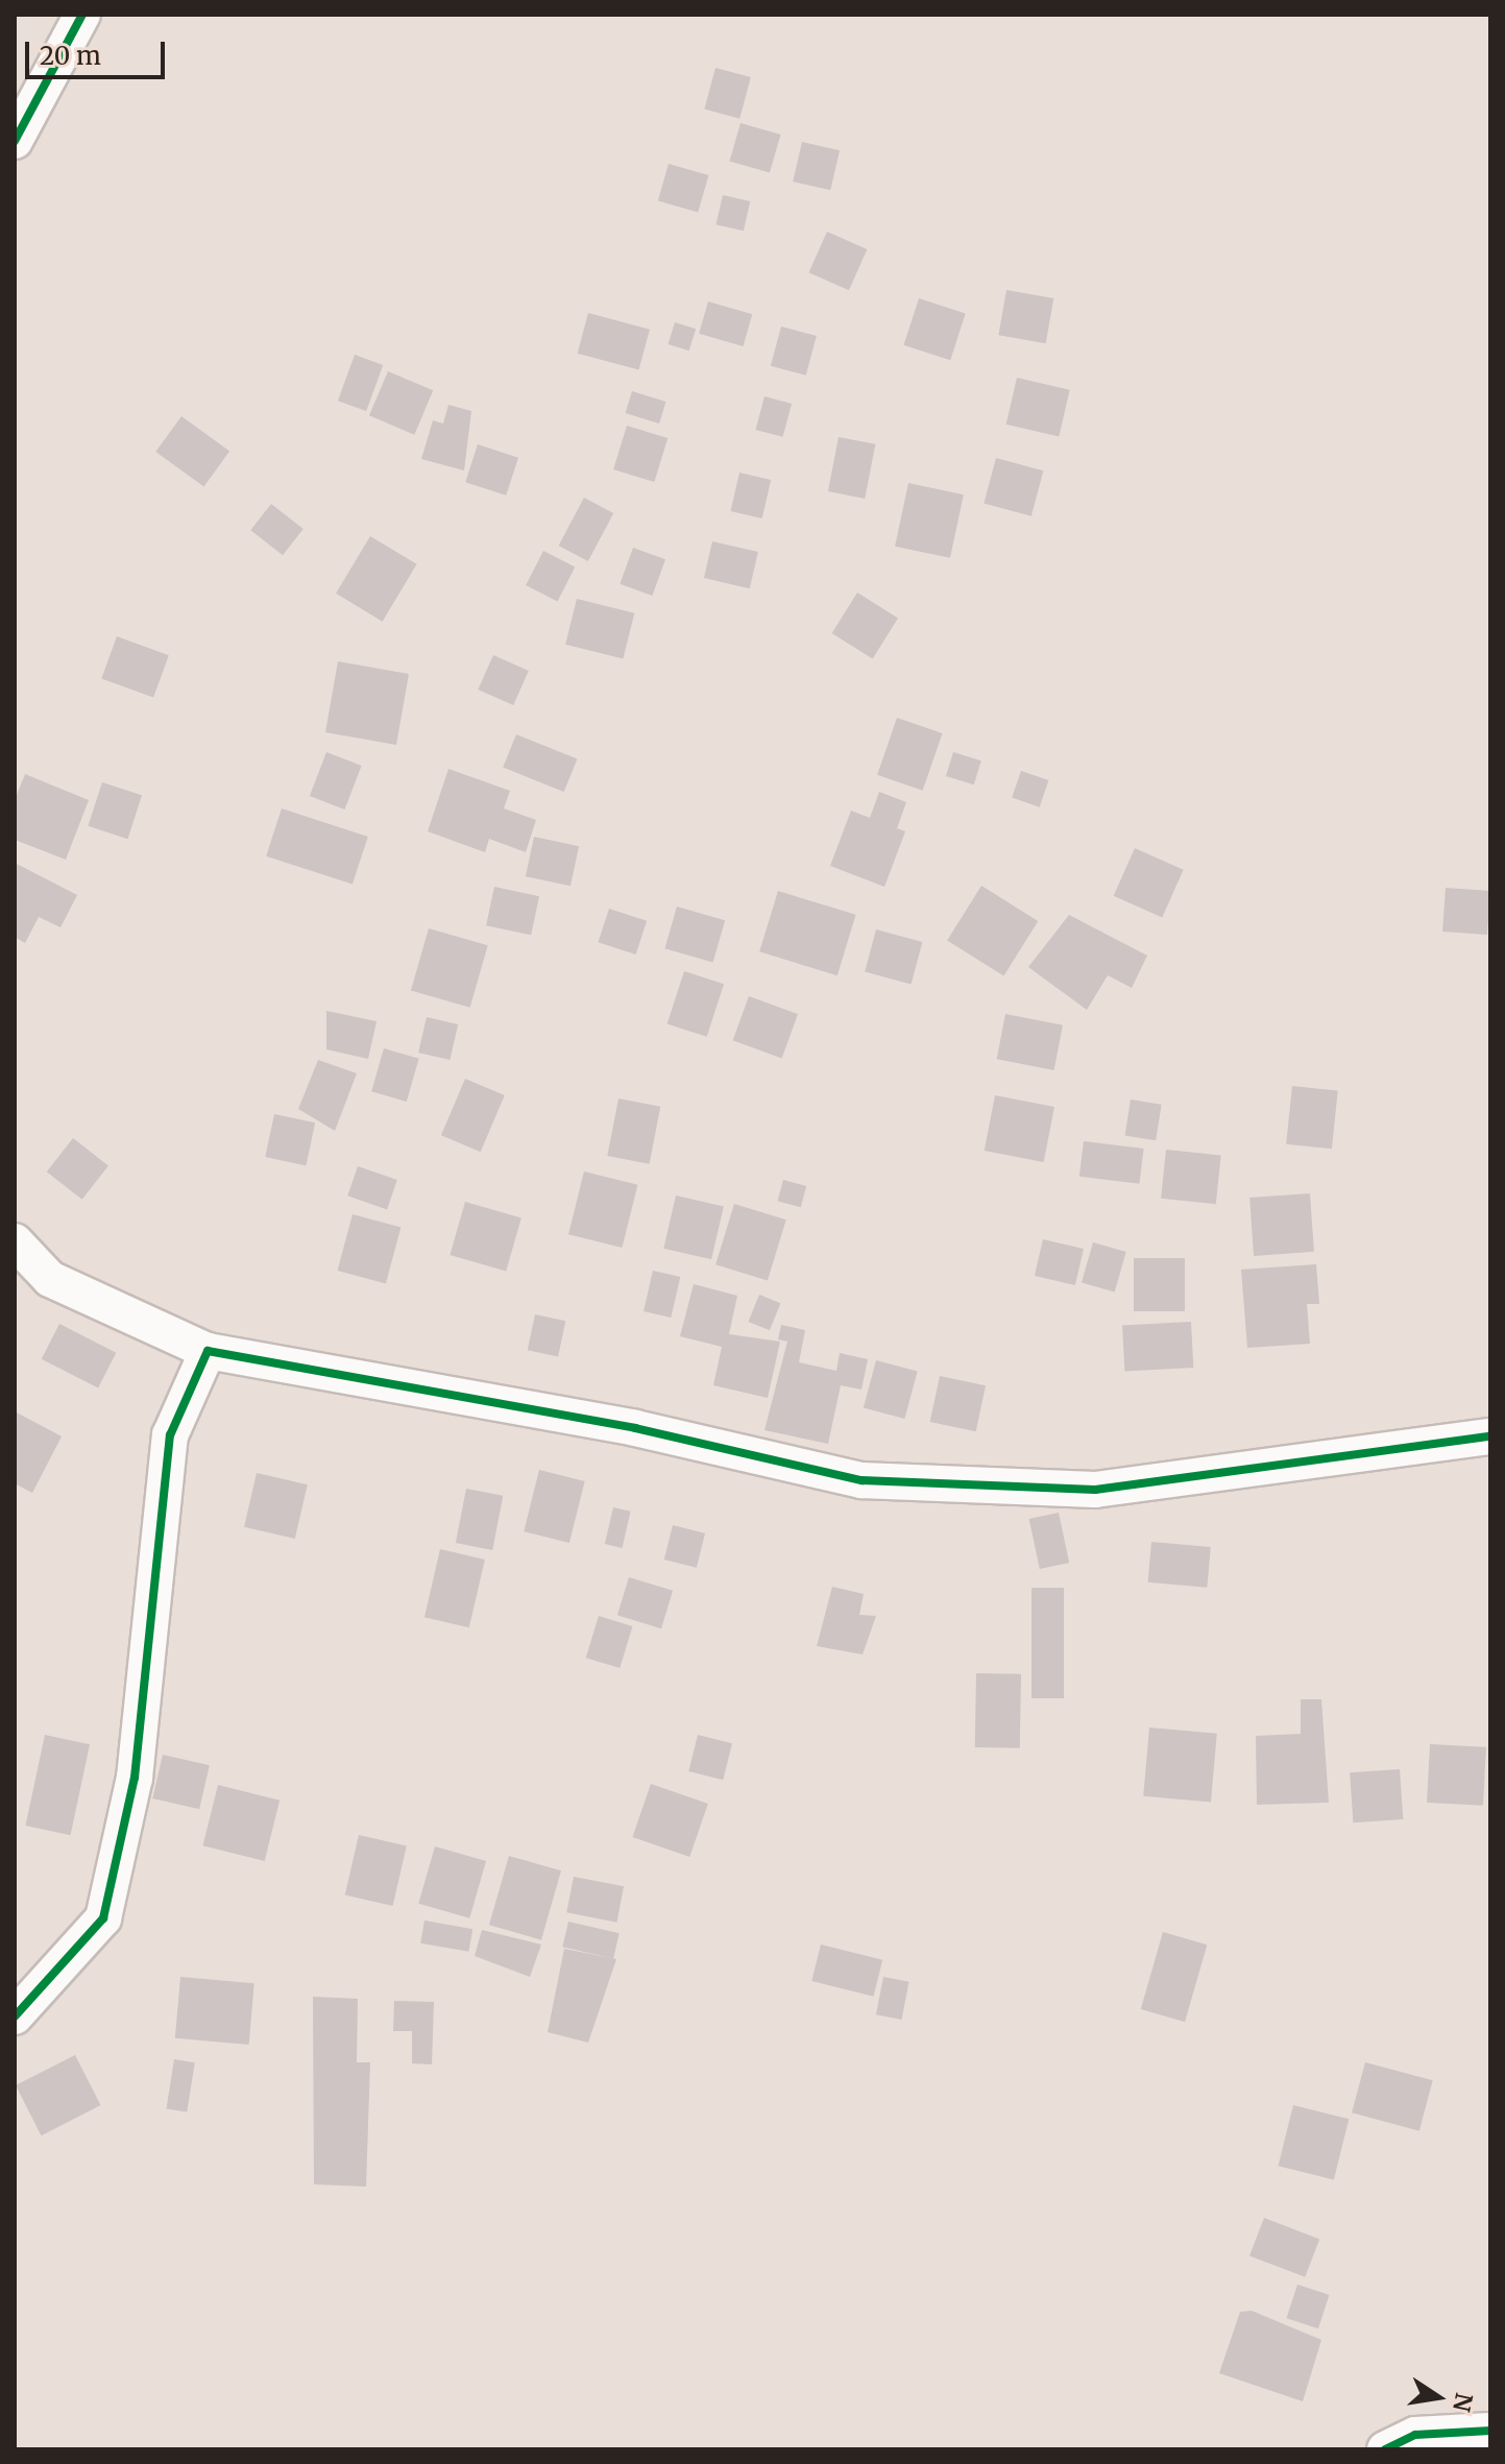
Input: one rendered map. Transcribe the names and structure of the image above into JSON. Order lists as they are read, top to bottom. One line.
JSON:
{"scale_bar":"20 m","north":"right"}
